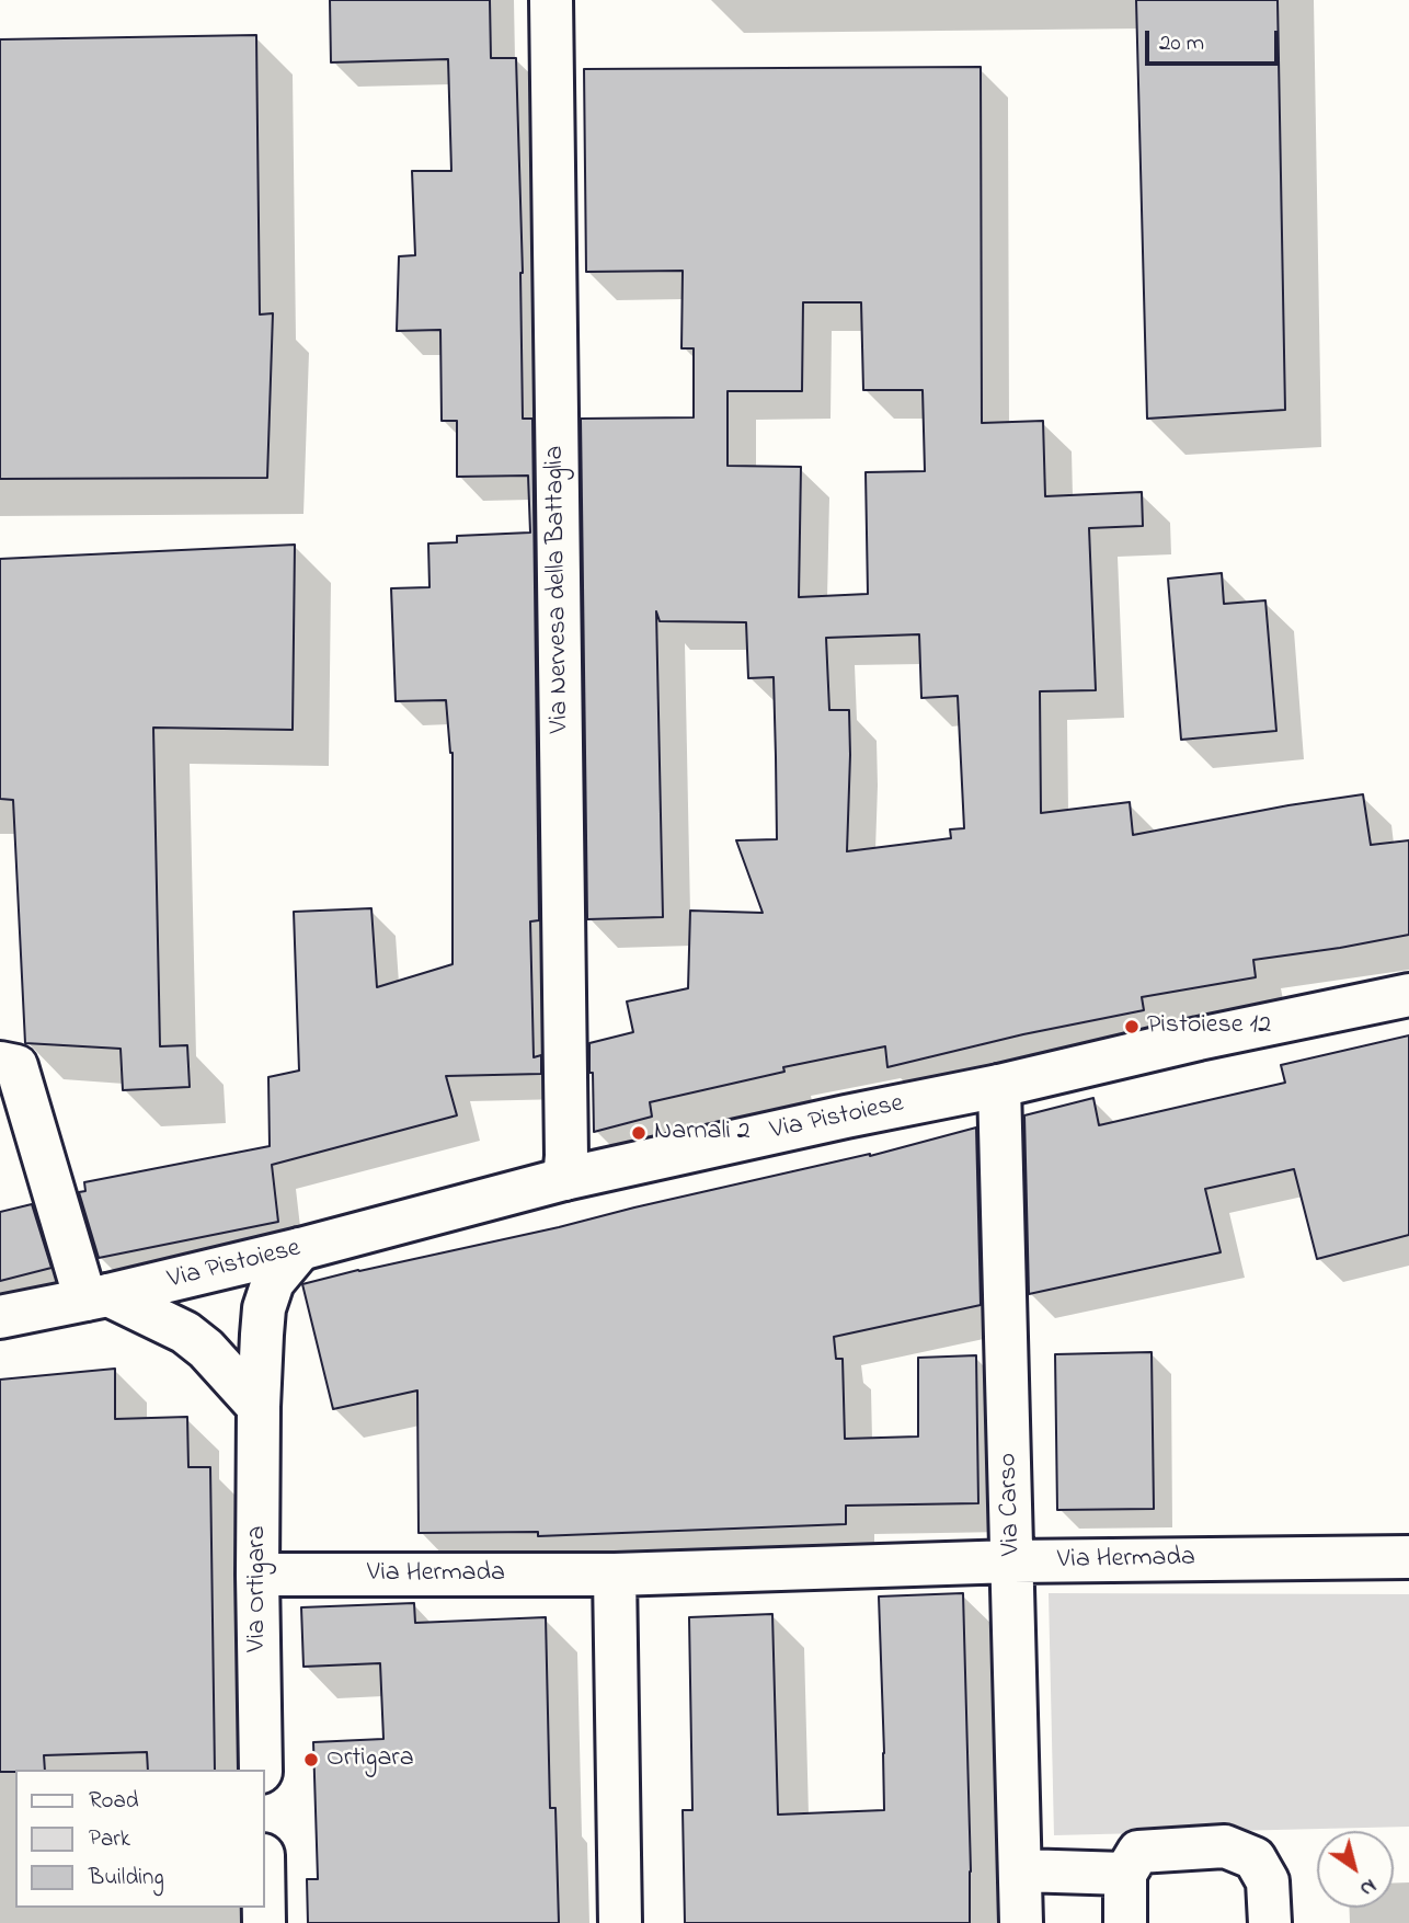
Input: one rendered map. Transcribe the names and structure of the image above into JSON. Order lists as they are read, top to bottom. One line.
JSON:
{"streets":{"street":["Via Nervesa della Battaglia","Via Pistoiese","Via Carso","Via Hermada","Via Ortigara"]},"crossings":[["Via Nervesa della Battaglia","Via Pistoiese"],["Via Pistoiese","Via Carso"],["Via Pistoiese","Via Ortigara"],["Via Carso","Via Hermada"],["Via Hermada","Via Ortigara"]],"places":["Pistoiese 12","Narnali 2","Ortigara"],"legend":["Road","Park","Building"],"scale_bar":"20 m","north":"bottom right"}
